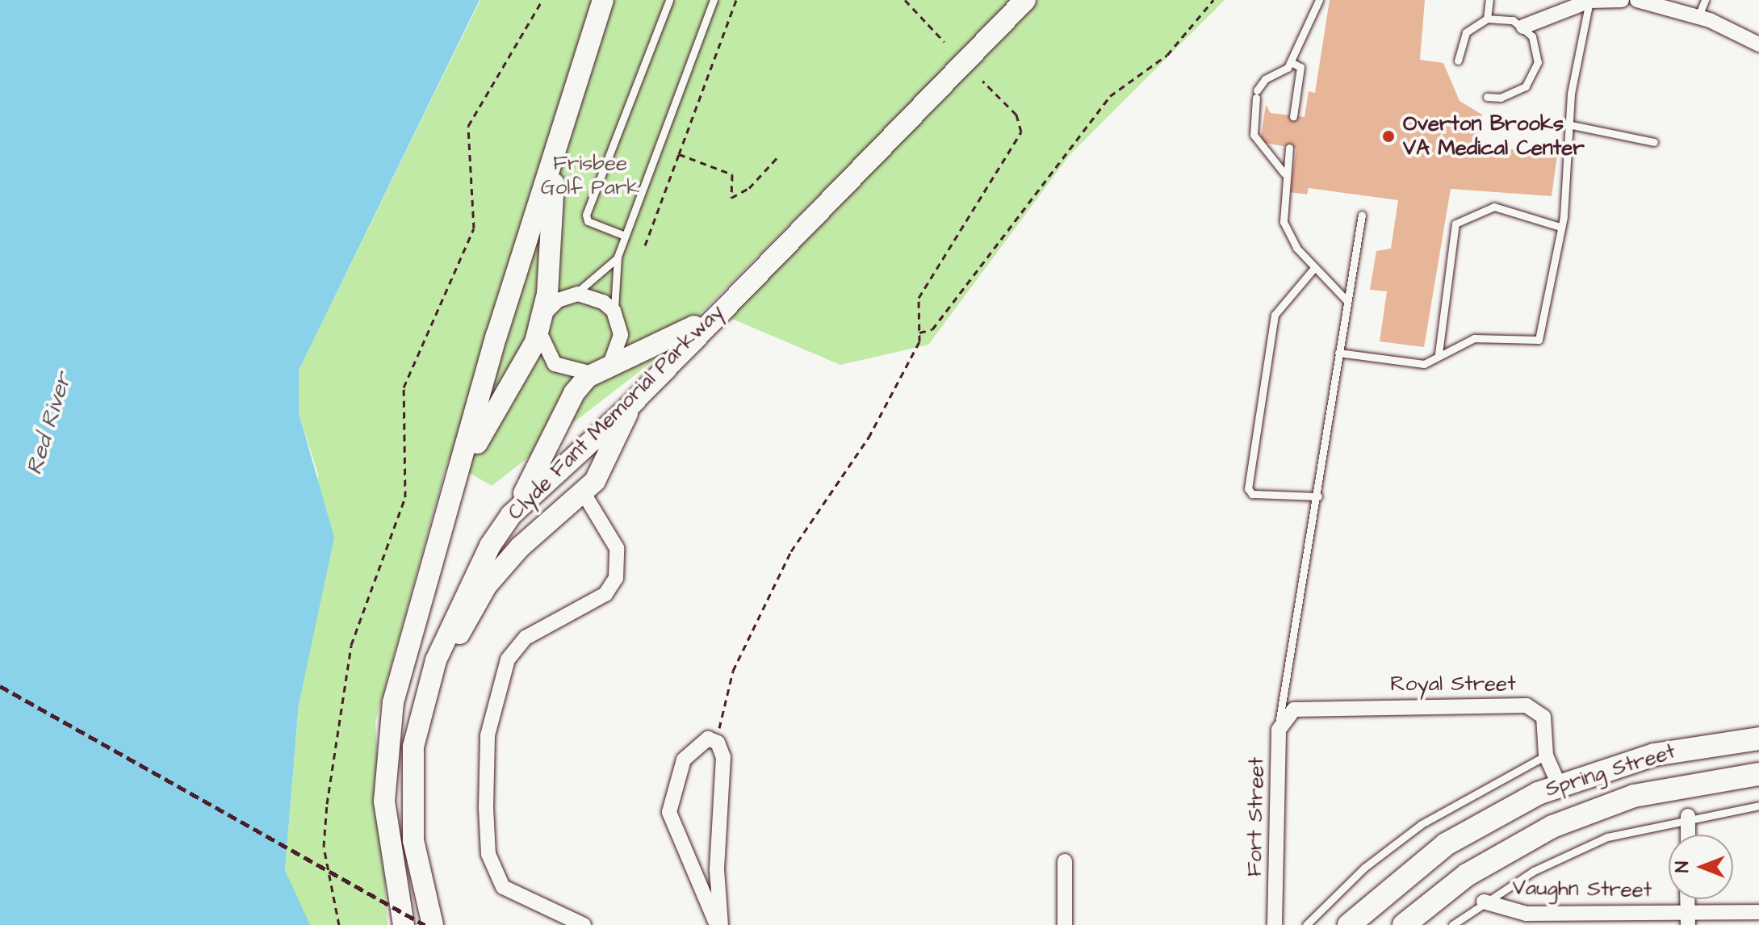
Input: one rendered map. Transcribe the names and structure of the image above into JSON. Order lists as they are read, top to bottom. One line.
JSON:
{"streets":{"main road":["Clyde Fant Memorial Parkway","Spring Street"],"street":["Royal Street","Fort Street","Vaughn Street"]},"crossings":[["Royal Street","Spring Street"],["Royal Street","Fort Street"]],"water":["Red River"],"parks":["Frisbee Golf Park"],"places":["Overton Brooks VA Medical Center"],"north":"left"}
